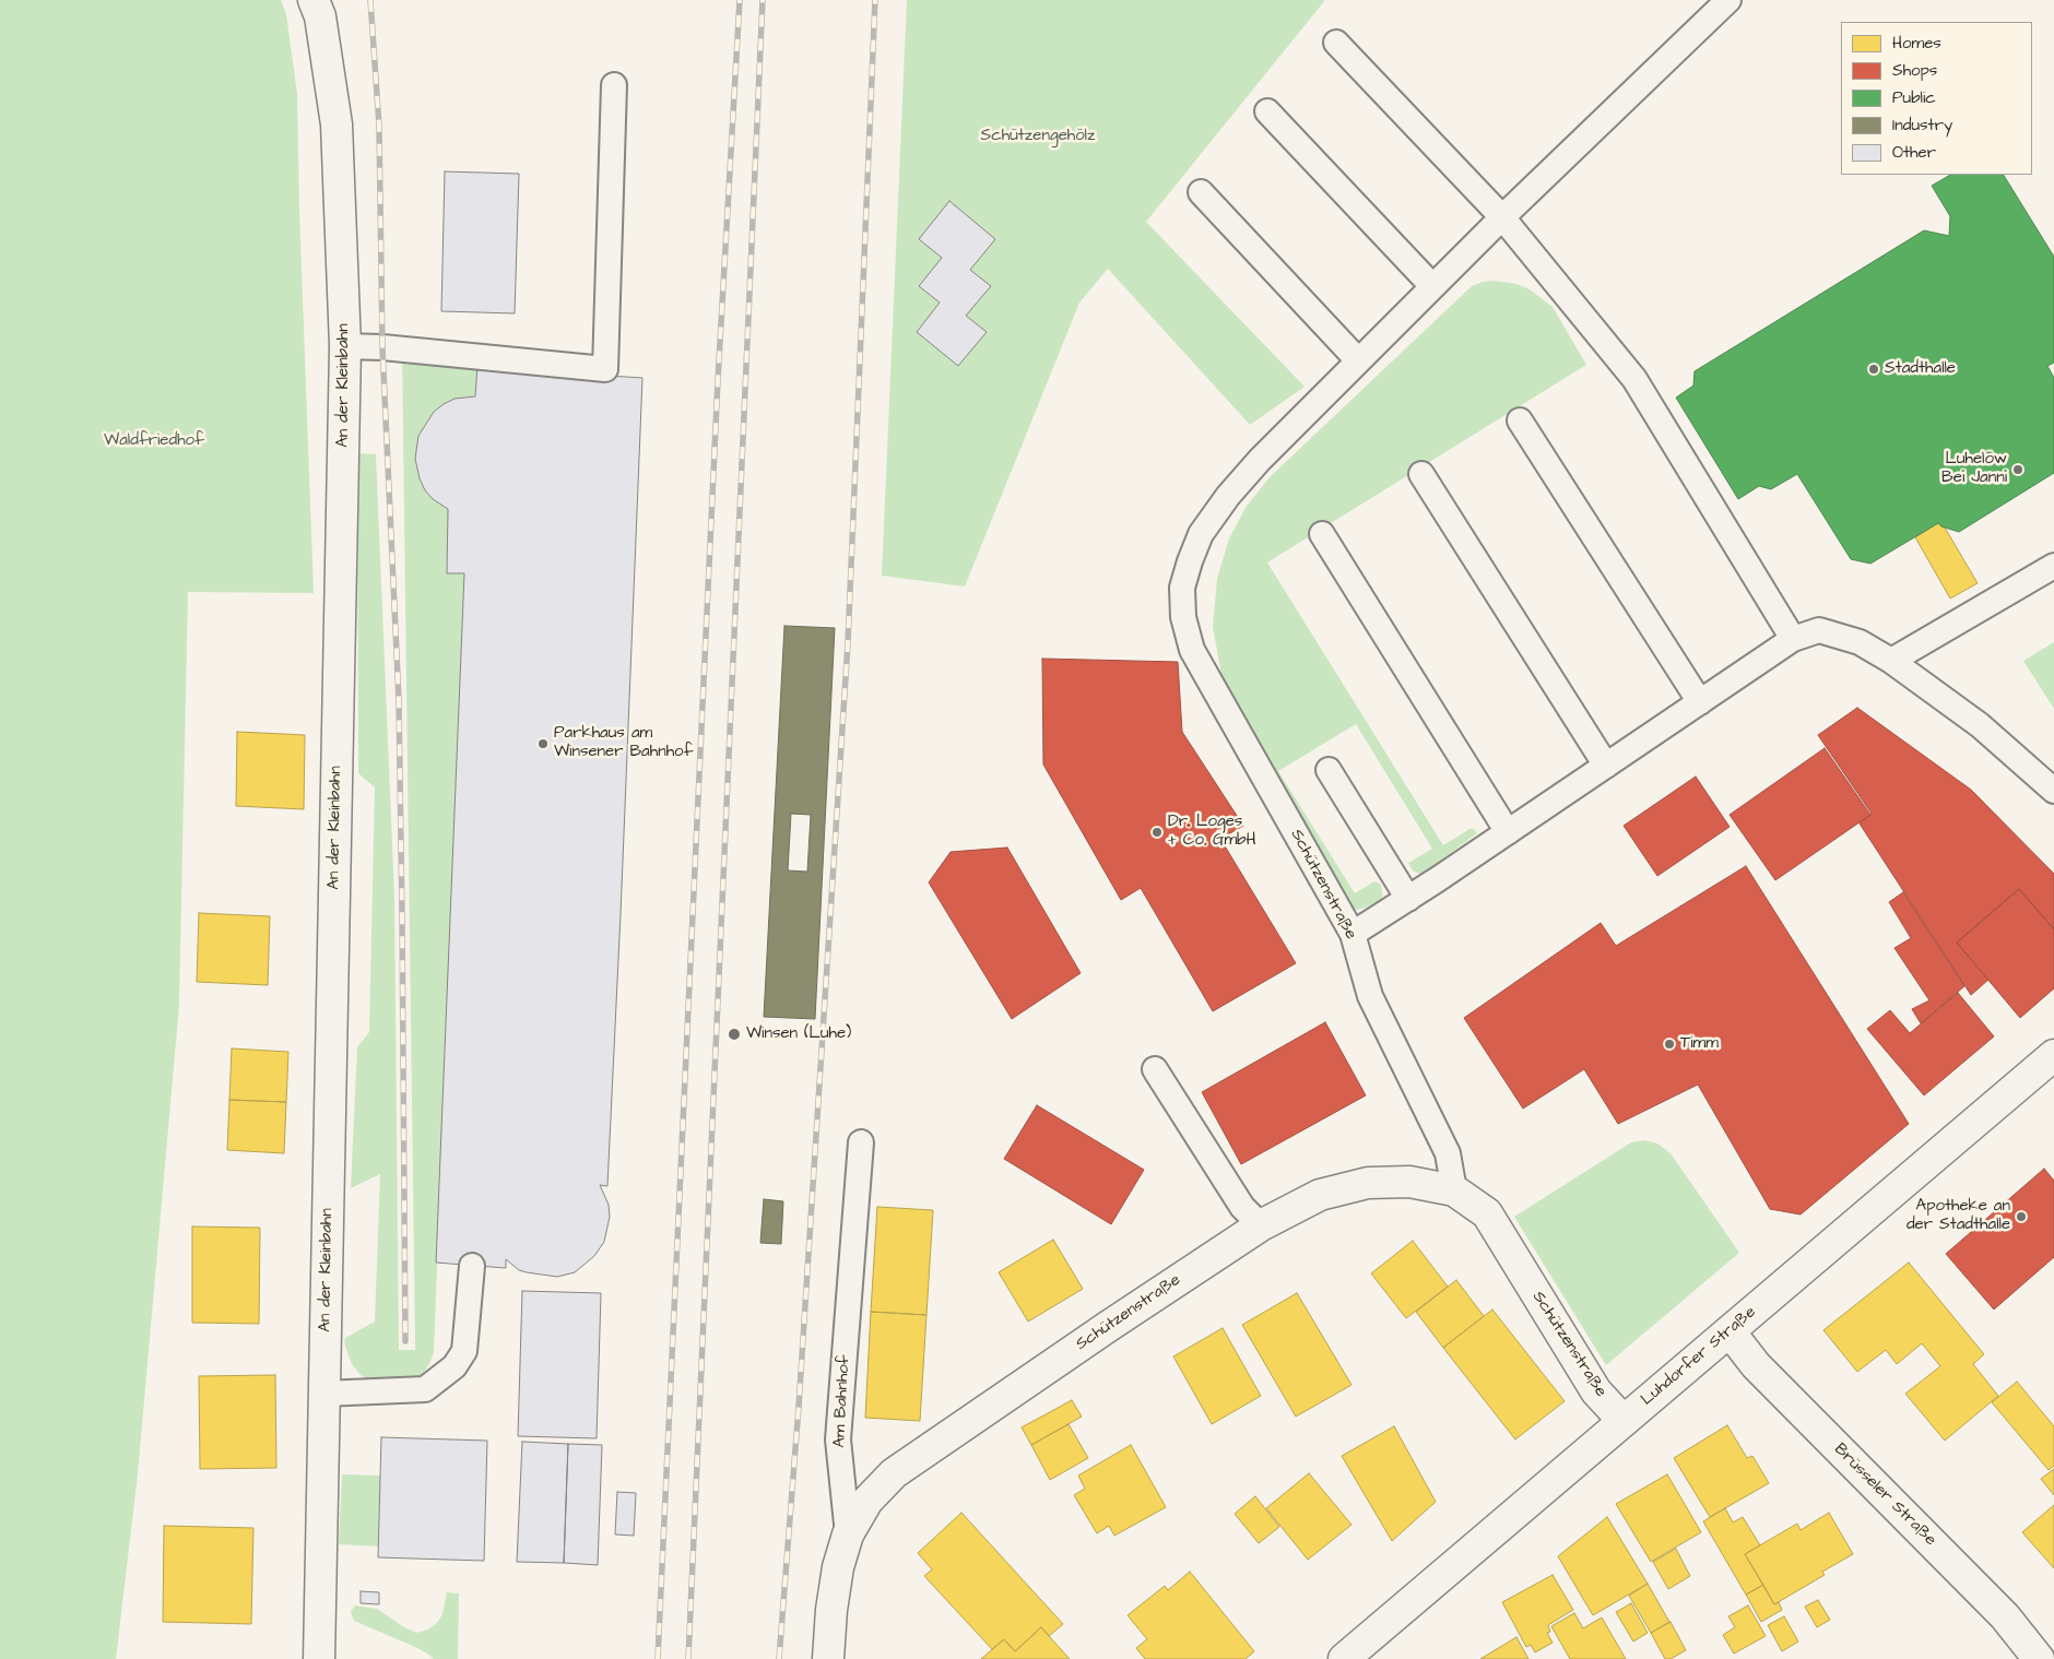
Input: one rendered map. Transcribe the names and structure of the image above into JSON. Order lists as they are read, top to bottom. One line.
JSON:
{"streets":{"street":["An der Kleinbahn","Schützenstraße","Luhdorfer Straße","Am Bahnhof","Brüsseler Straße"]},"crossings":[["Schützenstraße","Luhdorfer Straße"],["Schützenstraße","Am Bahnhof"],["Luhdorfer Straße","Brüsseler Straße"]],"parks":["Schützengehölz","Waldfriedhof"],"places":["Stadthalle","Luhelöw Bei Janni","Parkhaus am Winsener Bahnhof","Dr. Loges + Co. GmbH","Winsen (Luhe)","Timm","Apotheke an der Stadthalle"],"legend":["Homes","Shops","Public","Industry","Other"]}
